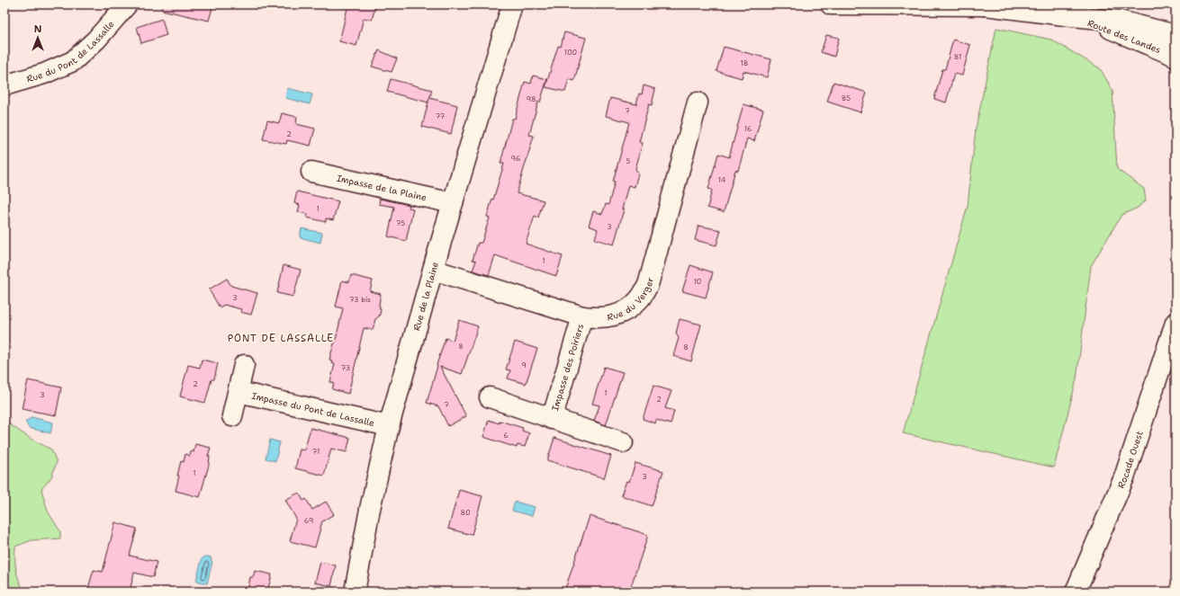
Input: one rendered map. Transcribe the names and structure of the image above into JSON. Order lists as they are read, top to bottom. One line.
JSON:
{"streets":{"street":["Route des Landes","Rue du Pont de Lassalle","Impasse de la Plaine","Rue de la Plaine","Rue du Verger","Impasse des Poiriers","Impasse du Pont de Lassalle","Rocade Ouest"]},"crossings":[["Impasse de la Plaine","Rue de la Plaine"],["Rue de la Plaine","Rue du Verger"],["Rue de la Plaine","Impasse du Pont de Lassalle"],["Rue du Verger","Impasse des Poiriers"]],"districts":["PONT DE LASSALLE"],"house_numbers":["100","81","18","85","98","7","77","16","2","96","5","14","1","75","3","1","10","3","73 bis","8","8","9","73","2","1","3","2","7","6","71","1","3","80","69"],"north":"top"}
